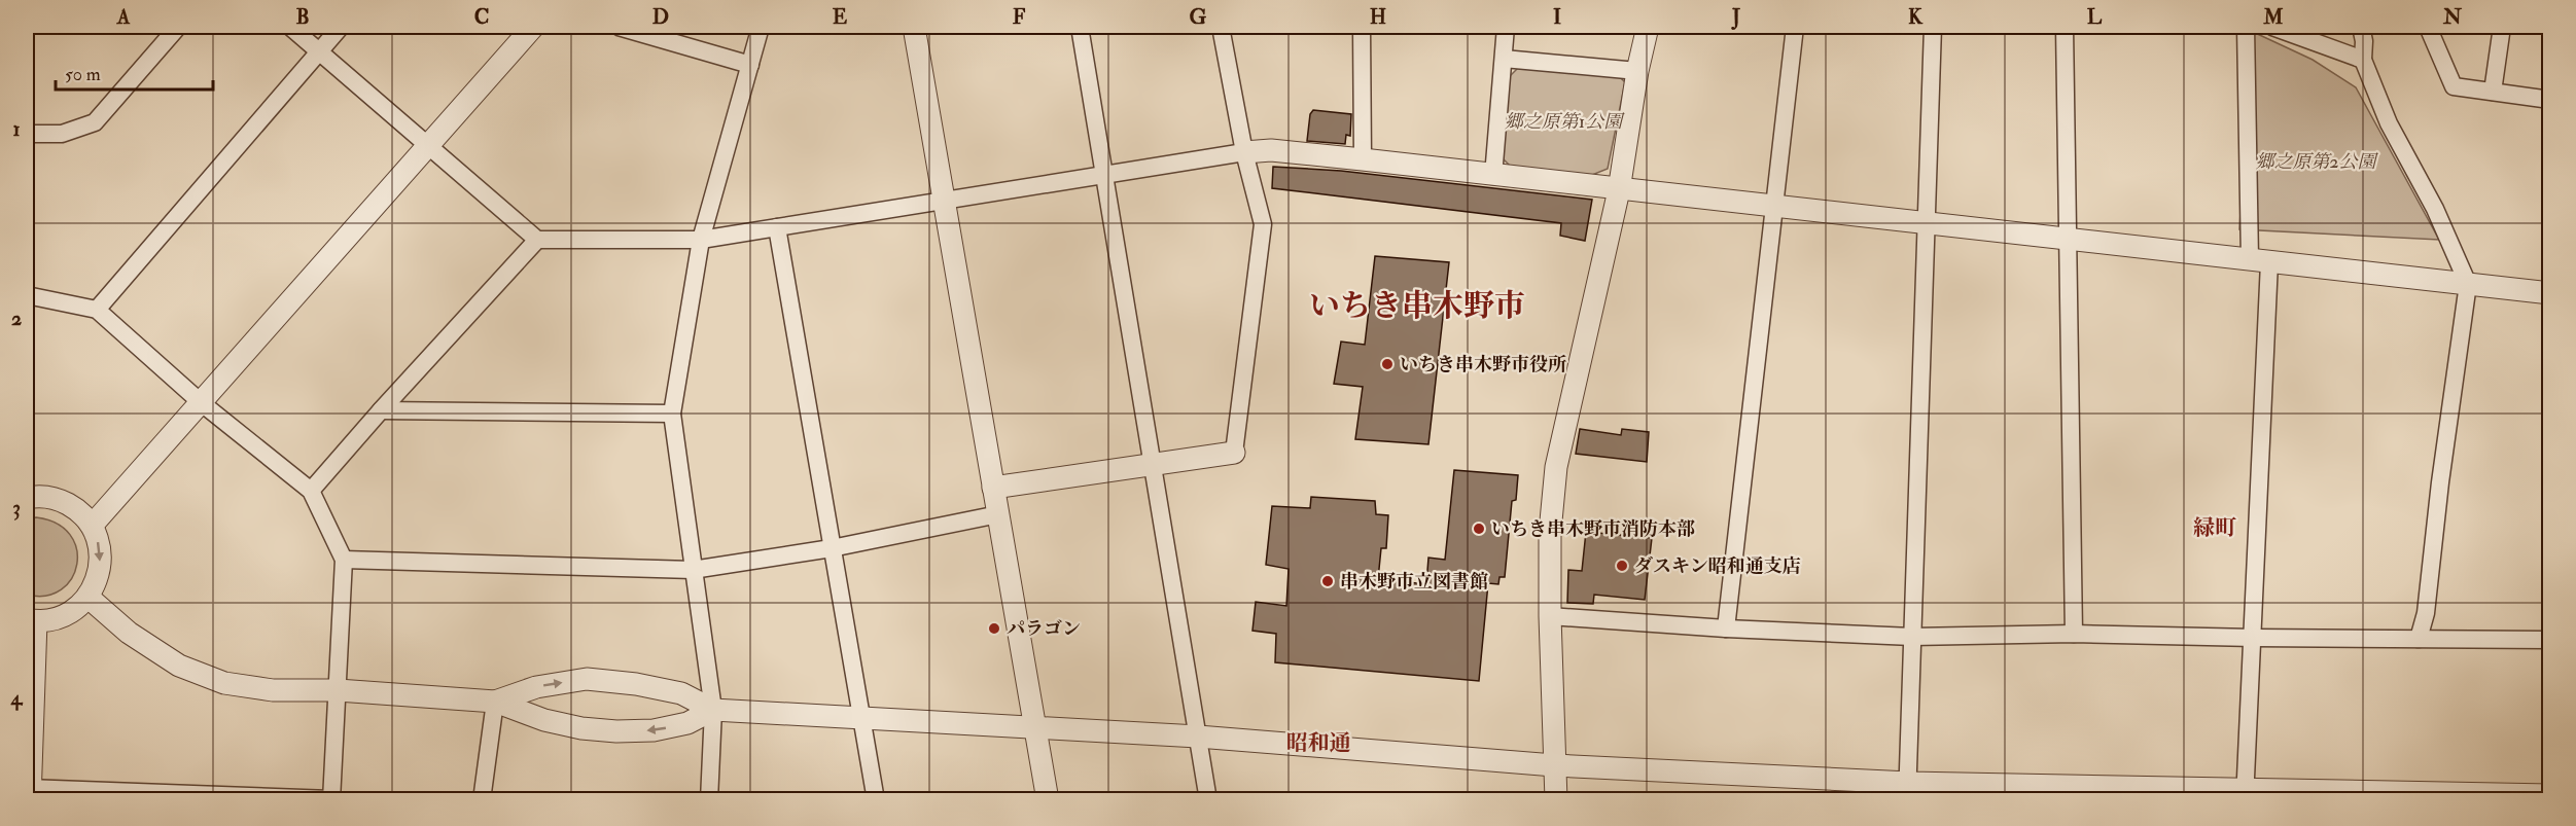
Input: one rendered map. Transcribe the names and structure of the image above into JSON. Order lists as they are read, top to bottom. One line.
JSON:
{"districts":["いちき串木野市","緑町","昭和通"],"parks":["郷之原第1公園","郷之原第2公園"],"places":["いちき串木野市役所","いちき串木野市消防本部","ダスキン昭和通支店","串木野市立図書館","パラゴン"],"scale_bar":"50 m","grid":{"columns":["A","B","C","D","E","F","G","H","I","J","K","L","M","N"],"rows":["1","2","3","4"]}}
